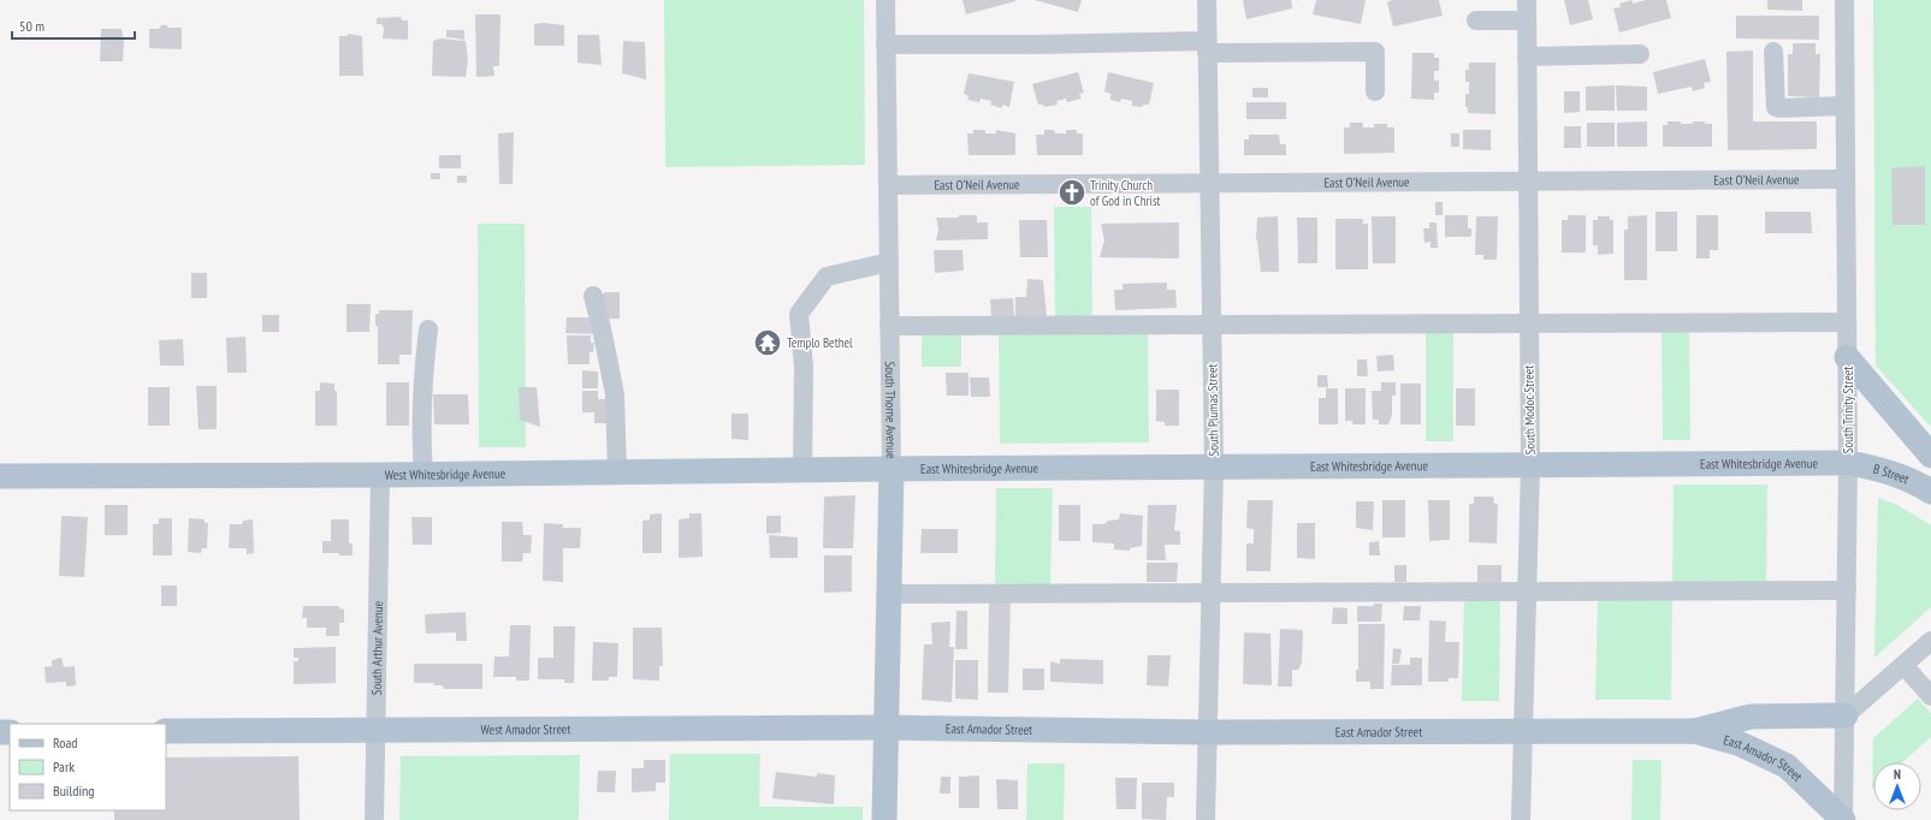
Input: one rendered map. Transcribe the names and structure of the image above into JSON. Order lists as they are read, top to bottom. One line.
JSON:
{"streets":{"main road":["South Thorne Avenue","East Whitesbridge Avenue","West Whitesbridge Avenue","B Street","West Amador Street","East Amador Street"],"street":["East O'Neil Avenue","South Plumas Street","South Modoc Street","South Trinity Street","South Arthur Avenue"]},"crossings":[["East O'Neil Avenue","South Thorne Avenue"],["East O'Neil Avenue","South Plumas Street"],["East O'Neil Avenue","South Modoc Street"],["East O'Neil Avenue","South Trinity Street"],["South Thorne Avenue","East Whitesbridge Avenue"],["South Thorne Avenue","West Whitesbridge Avenue"],["South Thorne Avenue","West Amador Street"],["South Thorne Avenue","East Amador Street"],["South Plumas Street","East Whitesbridge Avenue"],["South Plumas Street","East Amador Street"],["South Modoc Street","East Whitesbridge Avenue"],["South Modoc Street","East Amador Street"],["South Trinity Street","East Whitesbridge Avenue"],["South Trinity Street","B Street"],["South Trinity Street","East Amador Street"],["East Whitesbridge Avenue","West Whitesbridge Avenue"],["East Whitesbridge Avenue","B Street"],["West Whitesbridge Avenue","South Arthur Avenue"],["South Arthur Avenue","West Amador Street"],["West Amador Street","East Amador Street"]],"places":{"church":["Trinity Church of God in Christ"],"temple":["Templo Bethel"]},"legend":["Road","Park","Building"],"scale_bar":"50 m","north":"top"}
